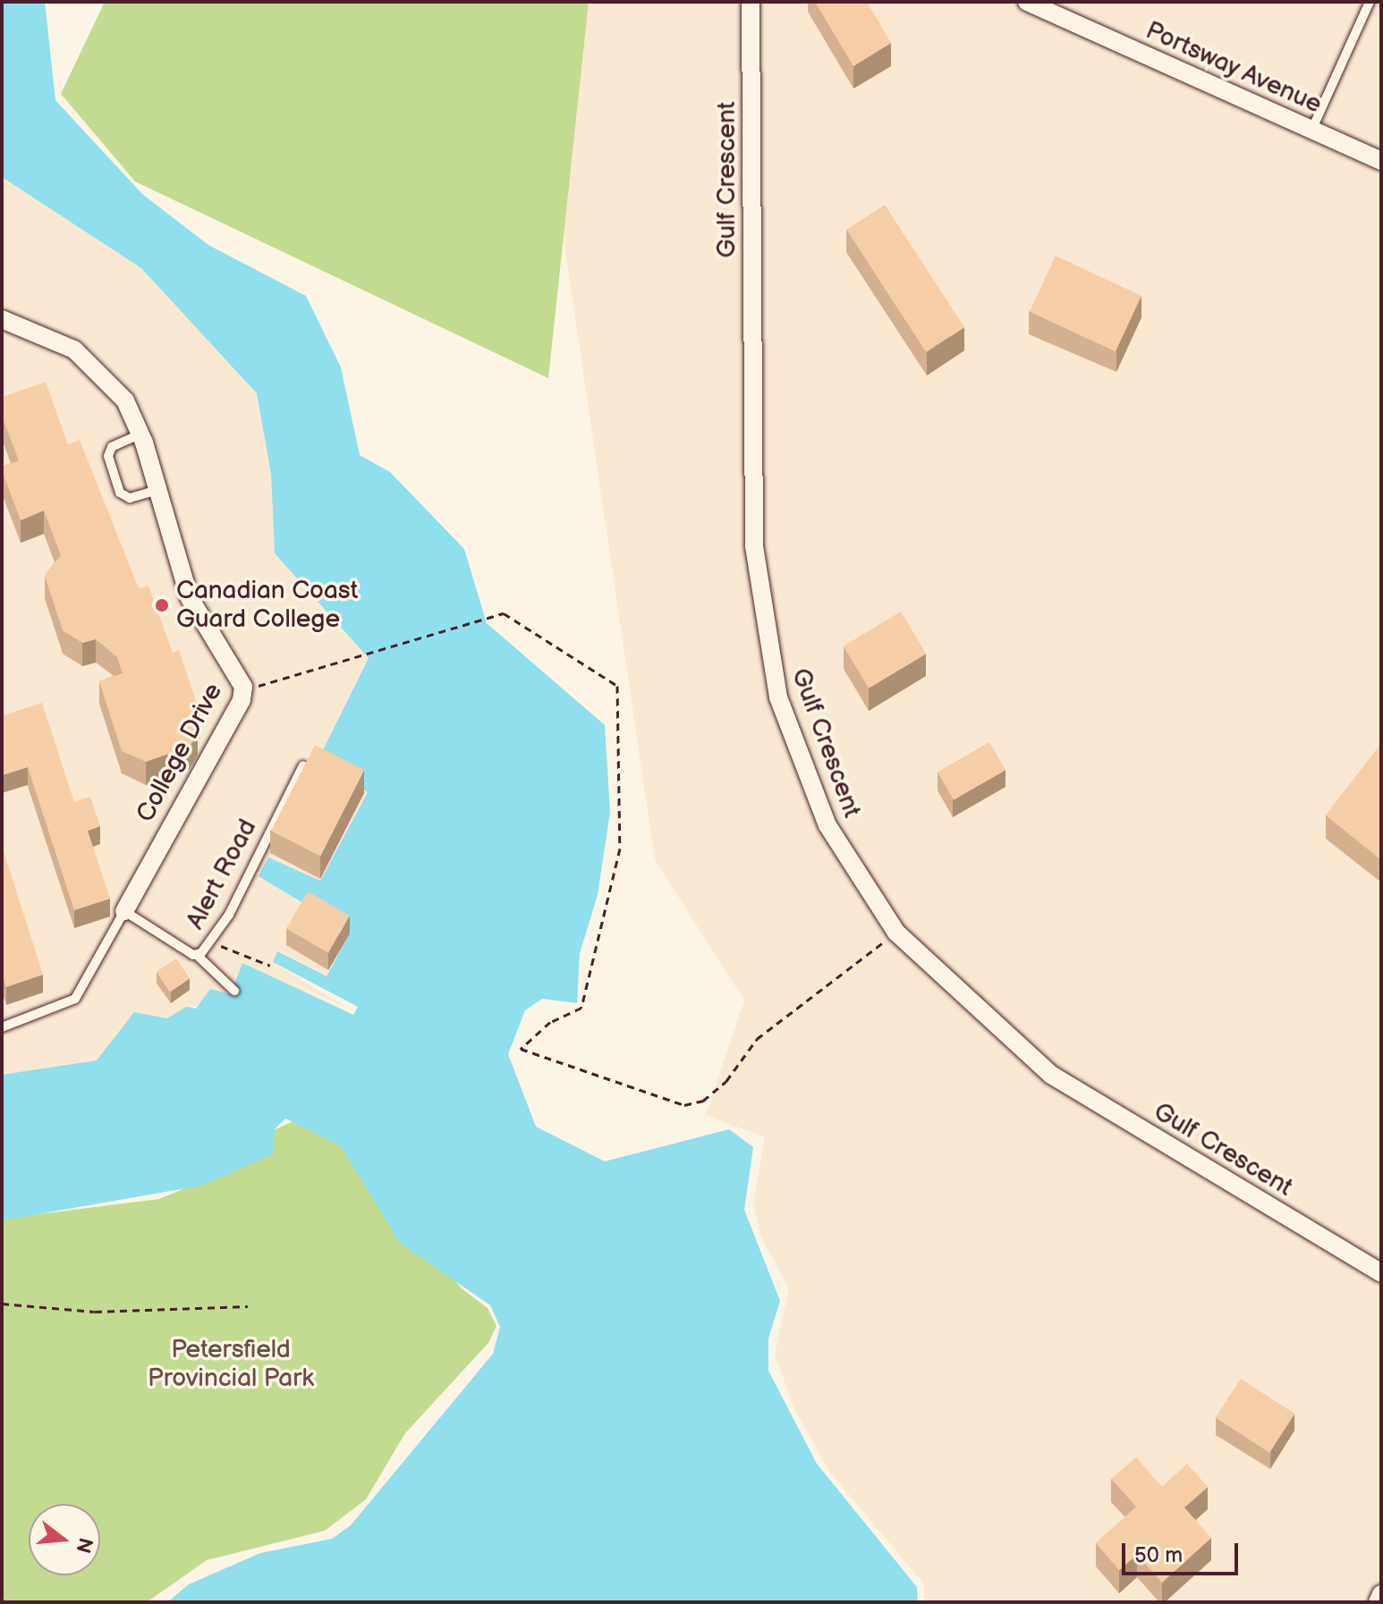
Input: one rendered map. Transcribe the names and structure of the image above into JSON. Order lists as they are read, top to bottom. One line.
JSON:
{"streets":{"street":["Portsway Avenue","Gulf Crescent","College Drive"],"lane":["Alert Road"]},"crossings":[["College Drive","Alert Road"]],"parks":["Petersfield Provincial Park"],"places":["Canadian Coast Guard College"],"scale_bar":"50 m","north":"right"}
